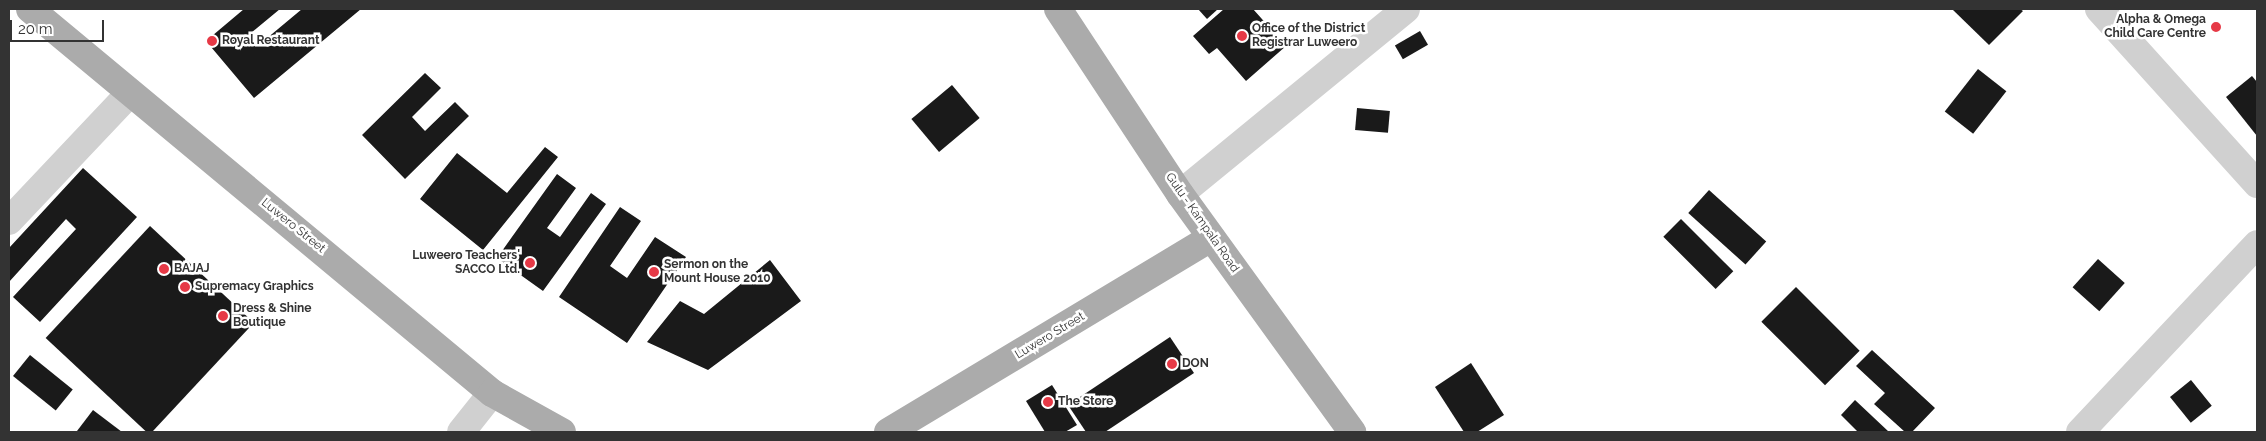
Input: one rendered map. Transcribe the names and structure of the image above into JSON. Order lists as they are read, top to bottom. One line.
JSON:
{"streets":{"main road":["Gulu - Kampala Road","Luwero Street"]},"crossings":[["Gulu - Kampala Road","Luwero Street"]],"places":["Alpha & Omega Child Care Centre","Office of the District Registrar Luweero","Royal Restaurant","Luweero Teachers' SACCO Ltd.","BAJAJ","Sermon on the Mount House 2010","Supremacy Graphics","Dress & Shine Boutique","DON","The Store"],"scale_bar":"20 m"}
